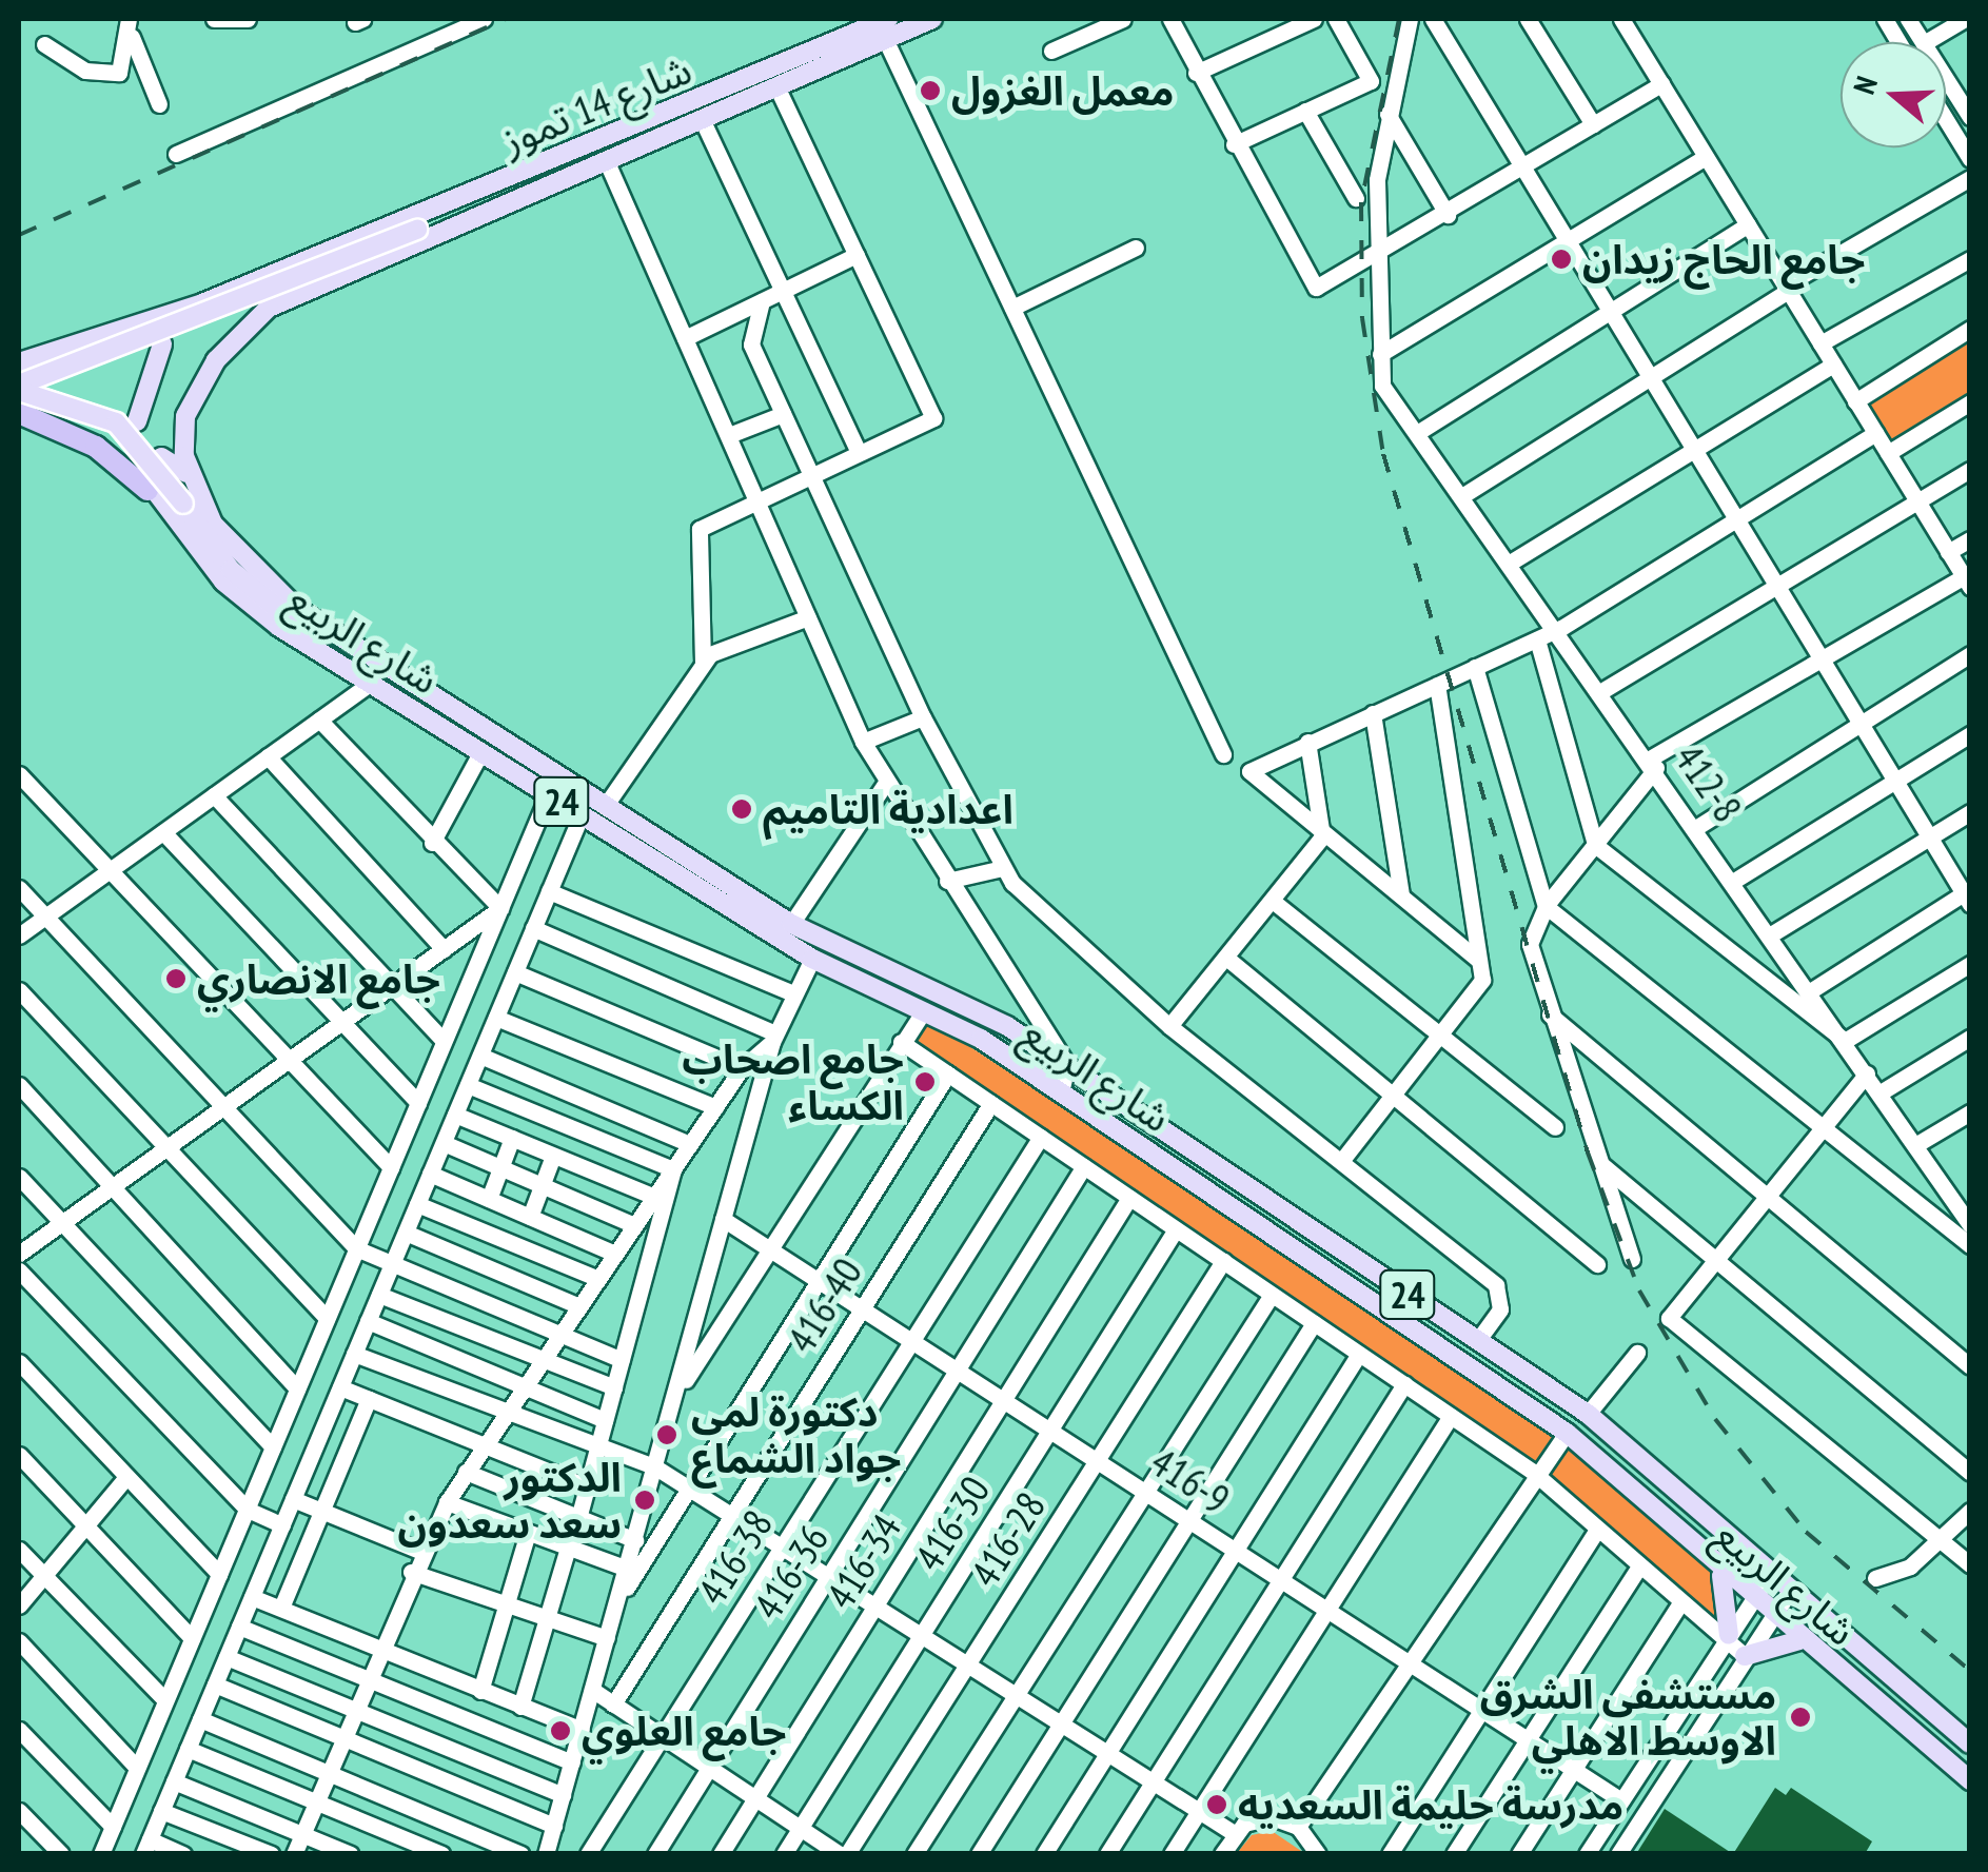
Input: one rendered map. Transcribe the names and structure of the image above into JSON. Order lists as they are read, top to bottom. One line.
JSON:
{"streets":{"main road":["شارع 14 تموز","شارع الربيع","24"],"street":["412-8","416-40","416-9","416-30","416-28","416-38","416-34","416-36"]},"crossings":[["شارع 14 تموز","شارع الربيع"],["416-40","416-9"],["416-9","416-30"],["416-9","416-28"],["416-9","416-38"],["416-9","416-34"],["416-9","416-36"]],"places":["معمل الغزول","جامع الحاج زيدان","اعدادية التاميم","جامع الانصاري","جامع اصحاب الکساء","دكتورة لمى جواد الشماع","الدكتور سعد سعدون","مستشفى الشرق الاوسط الاهلي","جامع العلوي","مدرسة حليمة السعديه"],"north":"left"}
